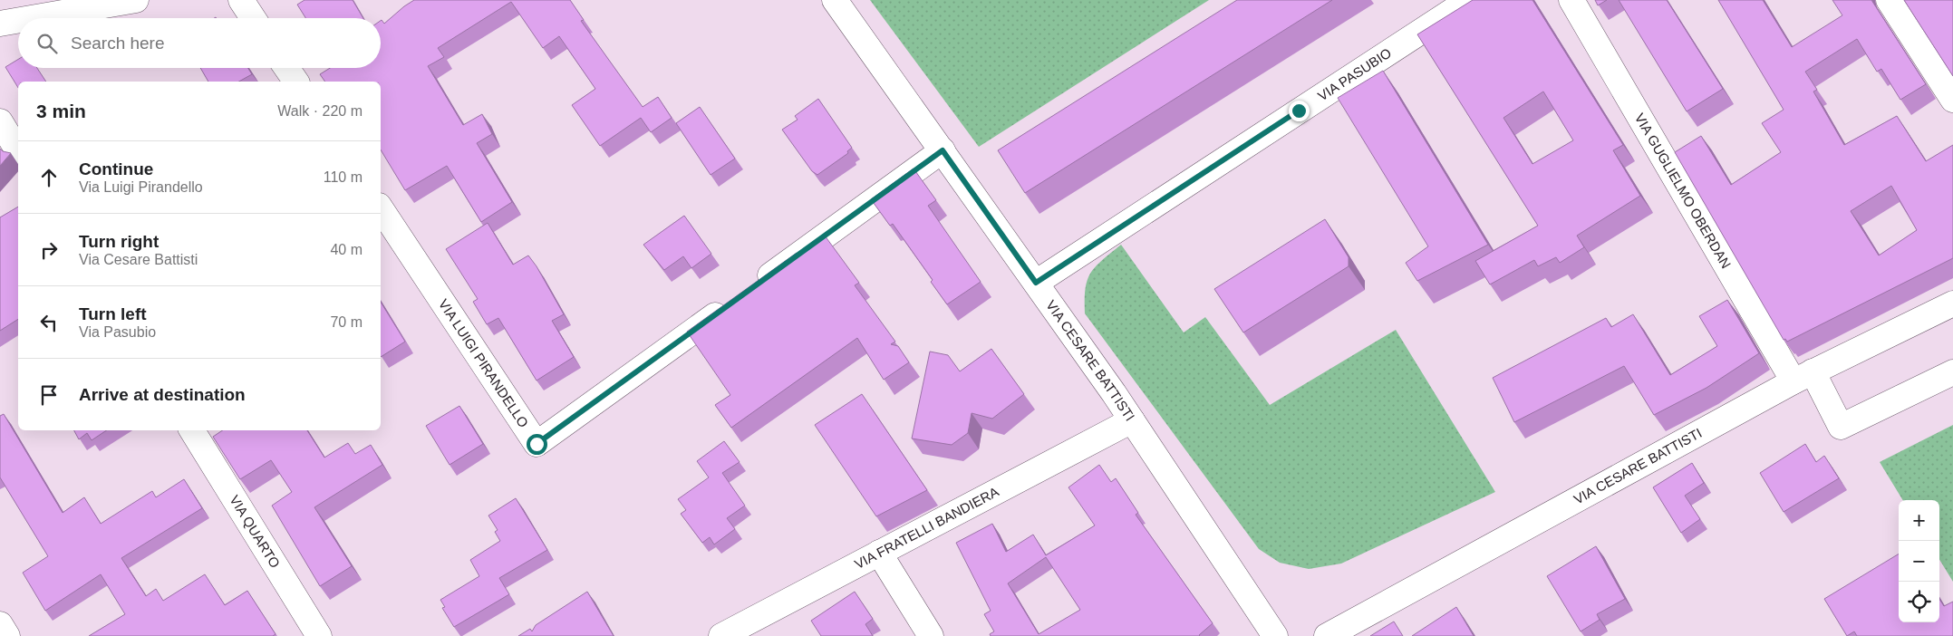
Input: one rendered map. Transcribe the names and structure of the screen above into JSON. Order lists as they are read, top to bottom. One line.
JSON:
{"streets":{"street":["VIA PASUBIO","VIA GUGLIELMO OBERDAN","VIA CESARE BATTISTI","VIA LUIGI PIRANDELLO","VIA FRATELLI BANDIERA","VIA QUARTO"]},"crossings":[["VIA PASUBIO","VIA CESARE BATTISTI"],["VIA GUGLIELMO OBERDAN","VIA CESARE BATTISTI"],["VIA CESARE BATTISTI","VIA FRATELLI BANDIERA"]],"page":{"search":"Search here","heading":["3 min","Walk · 220 m"],"list":[["Continue","Via Luigi Pirandello","110 m"],["Turn right","Via Cesare Battisti","40 m"],["Turn left","Via Pasubio","70 m"],"Arrive at destination"],"map_buttons":["+","−"]}}
